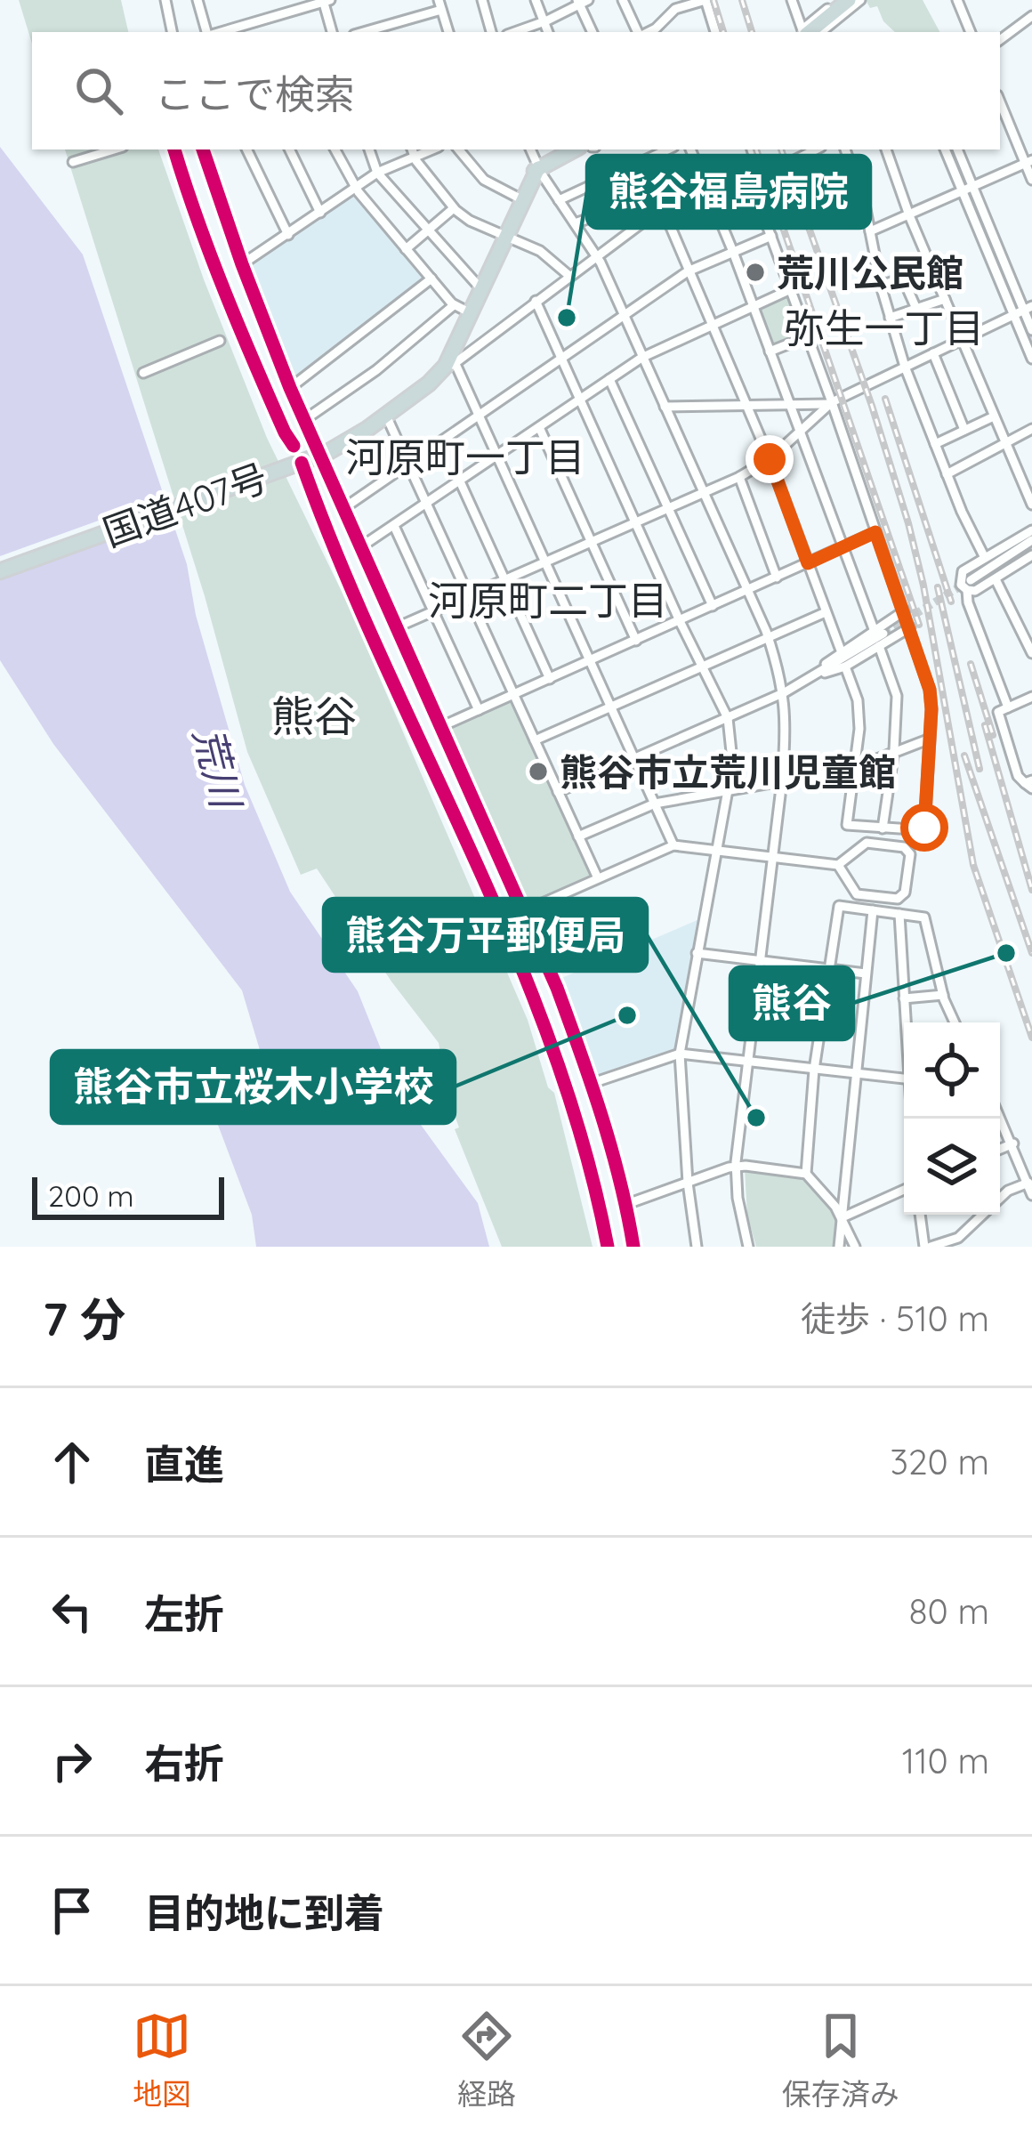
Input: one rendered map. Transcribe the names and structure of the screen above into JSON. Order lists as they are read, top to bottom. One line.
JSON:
{"streets":{"highway":["国道407号"]},"districts":["弥生一丁目","河原町一丁目","河原町二丁目","熊谷"],"water":["荒川"],"places":["荒川公民館","熊谷福島病院","熊谷市立荒川児童館","熊谷","熊谷市立桜木小学校","熊谷万平郵便局"],"scale_bar":"200 m","page":{"search":"ここで検索","scale":"200 m","heading":["7 分","徒歩 · 510 m"],"list":[["直進","320 m"],["左折","80 m"],["右折","110 m"],"目的地に到着"],"nav":["地図","経路","保存済み"]}}
